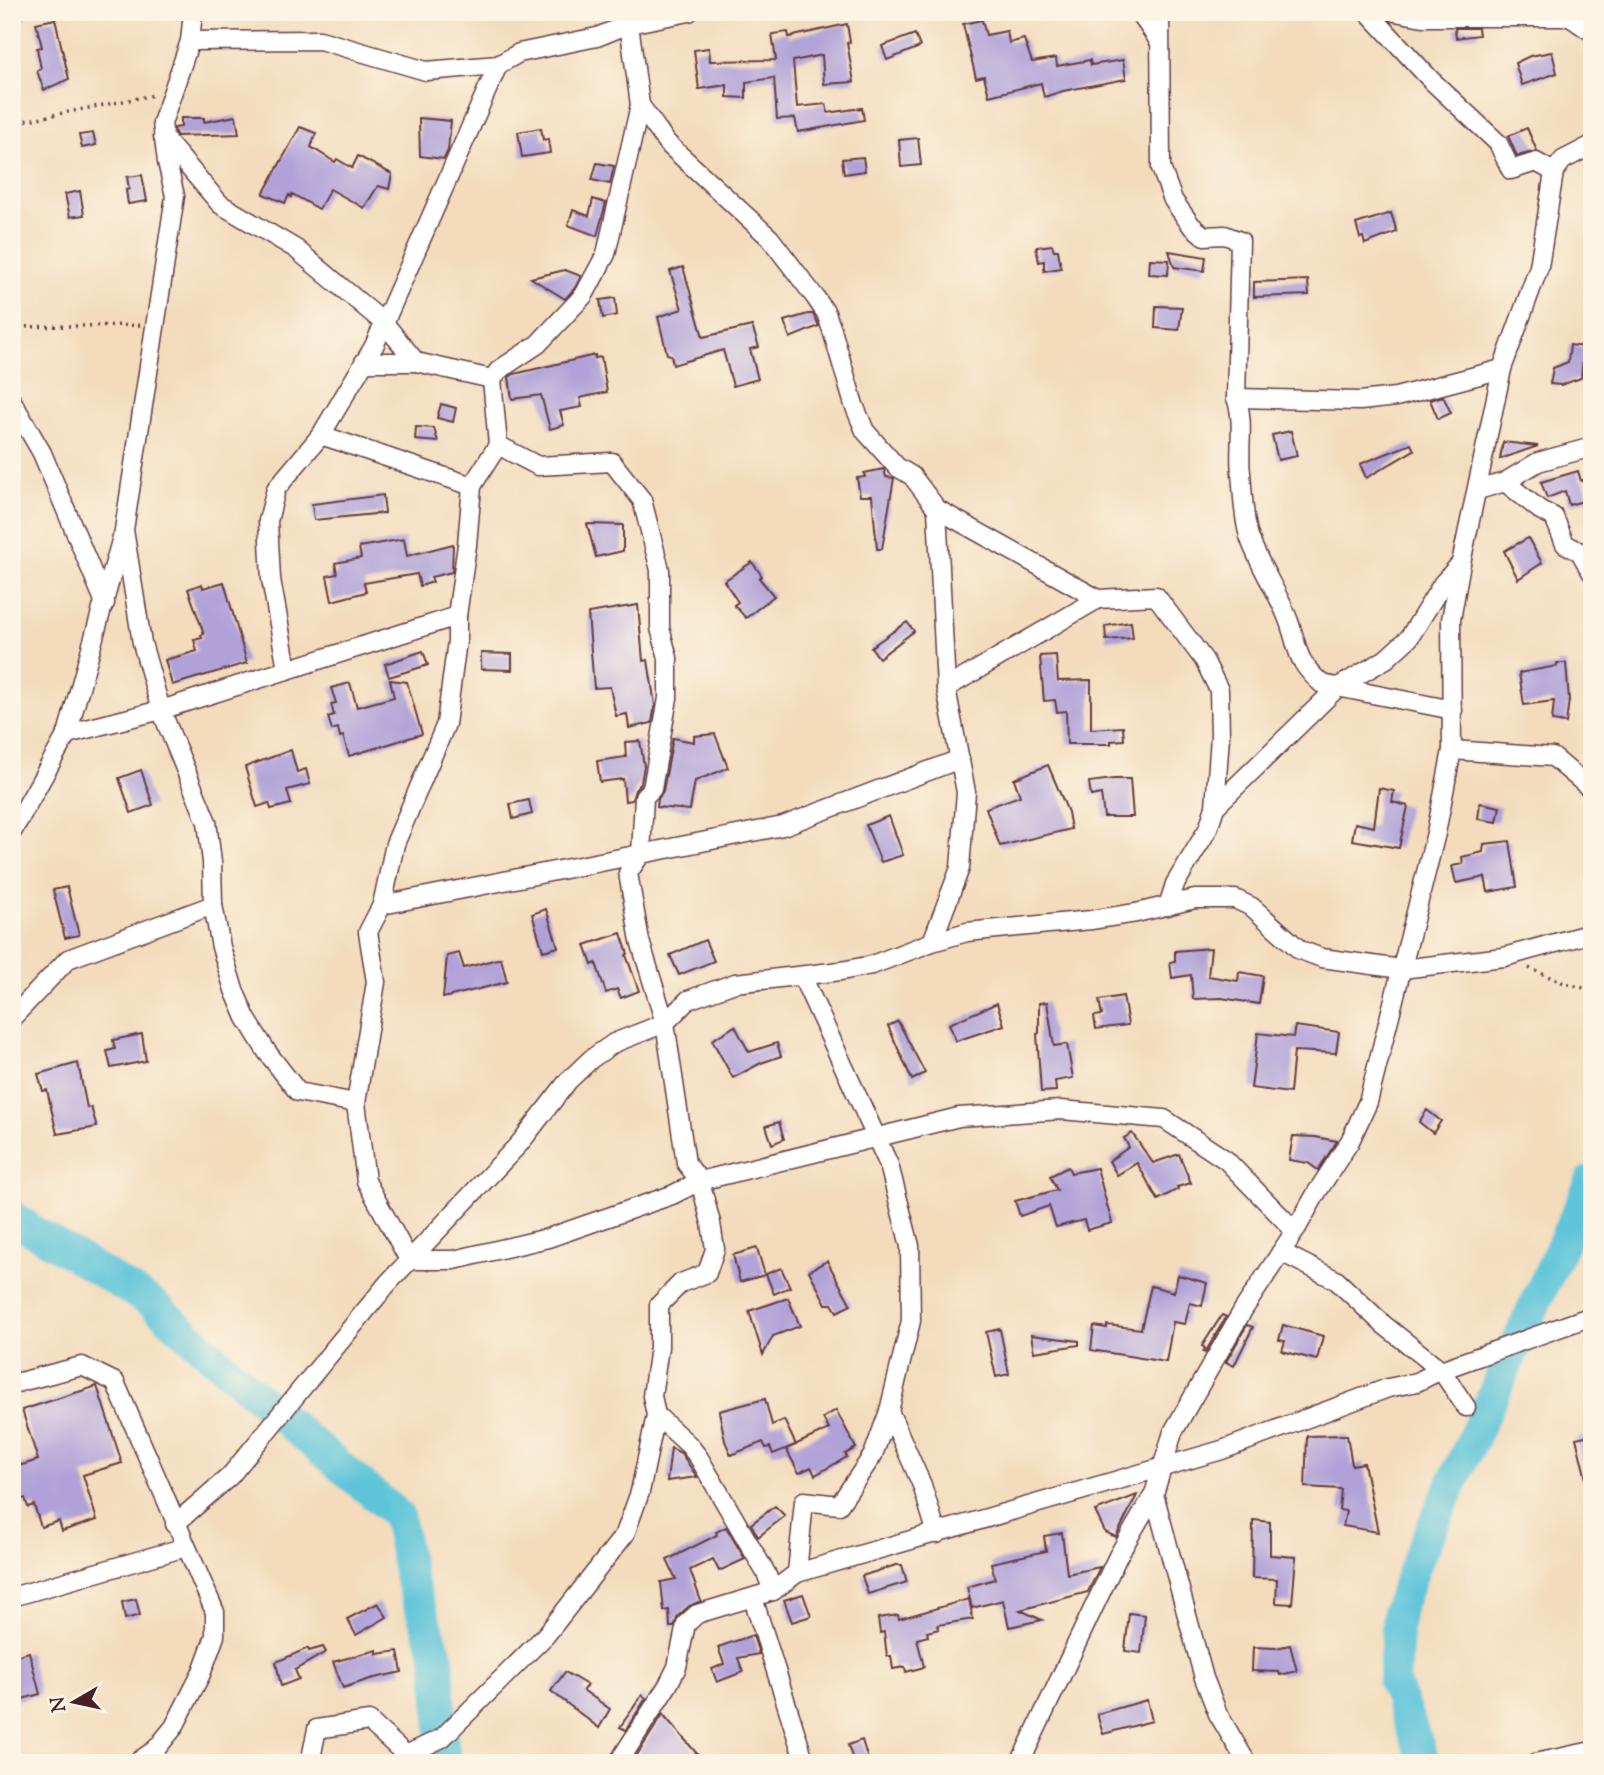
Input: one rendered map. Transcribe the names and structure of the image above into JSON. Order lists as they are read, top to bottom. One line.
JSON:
{"north":"left"}
